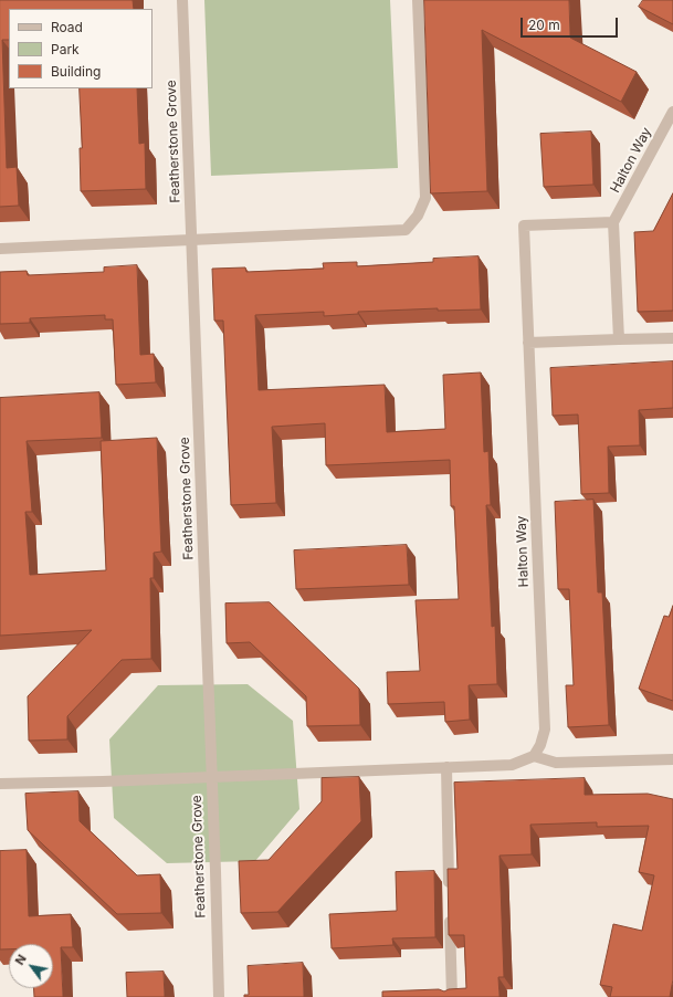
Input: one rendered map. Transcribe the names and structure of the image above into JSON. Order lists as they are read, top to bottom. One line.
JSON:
{"streets":{"street":["Featherstone Grove","Halton Way"]},"legend":["Road","Park","Building"],"scale_bar":"20 m","north":"top left"}
